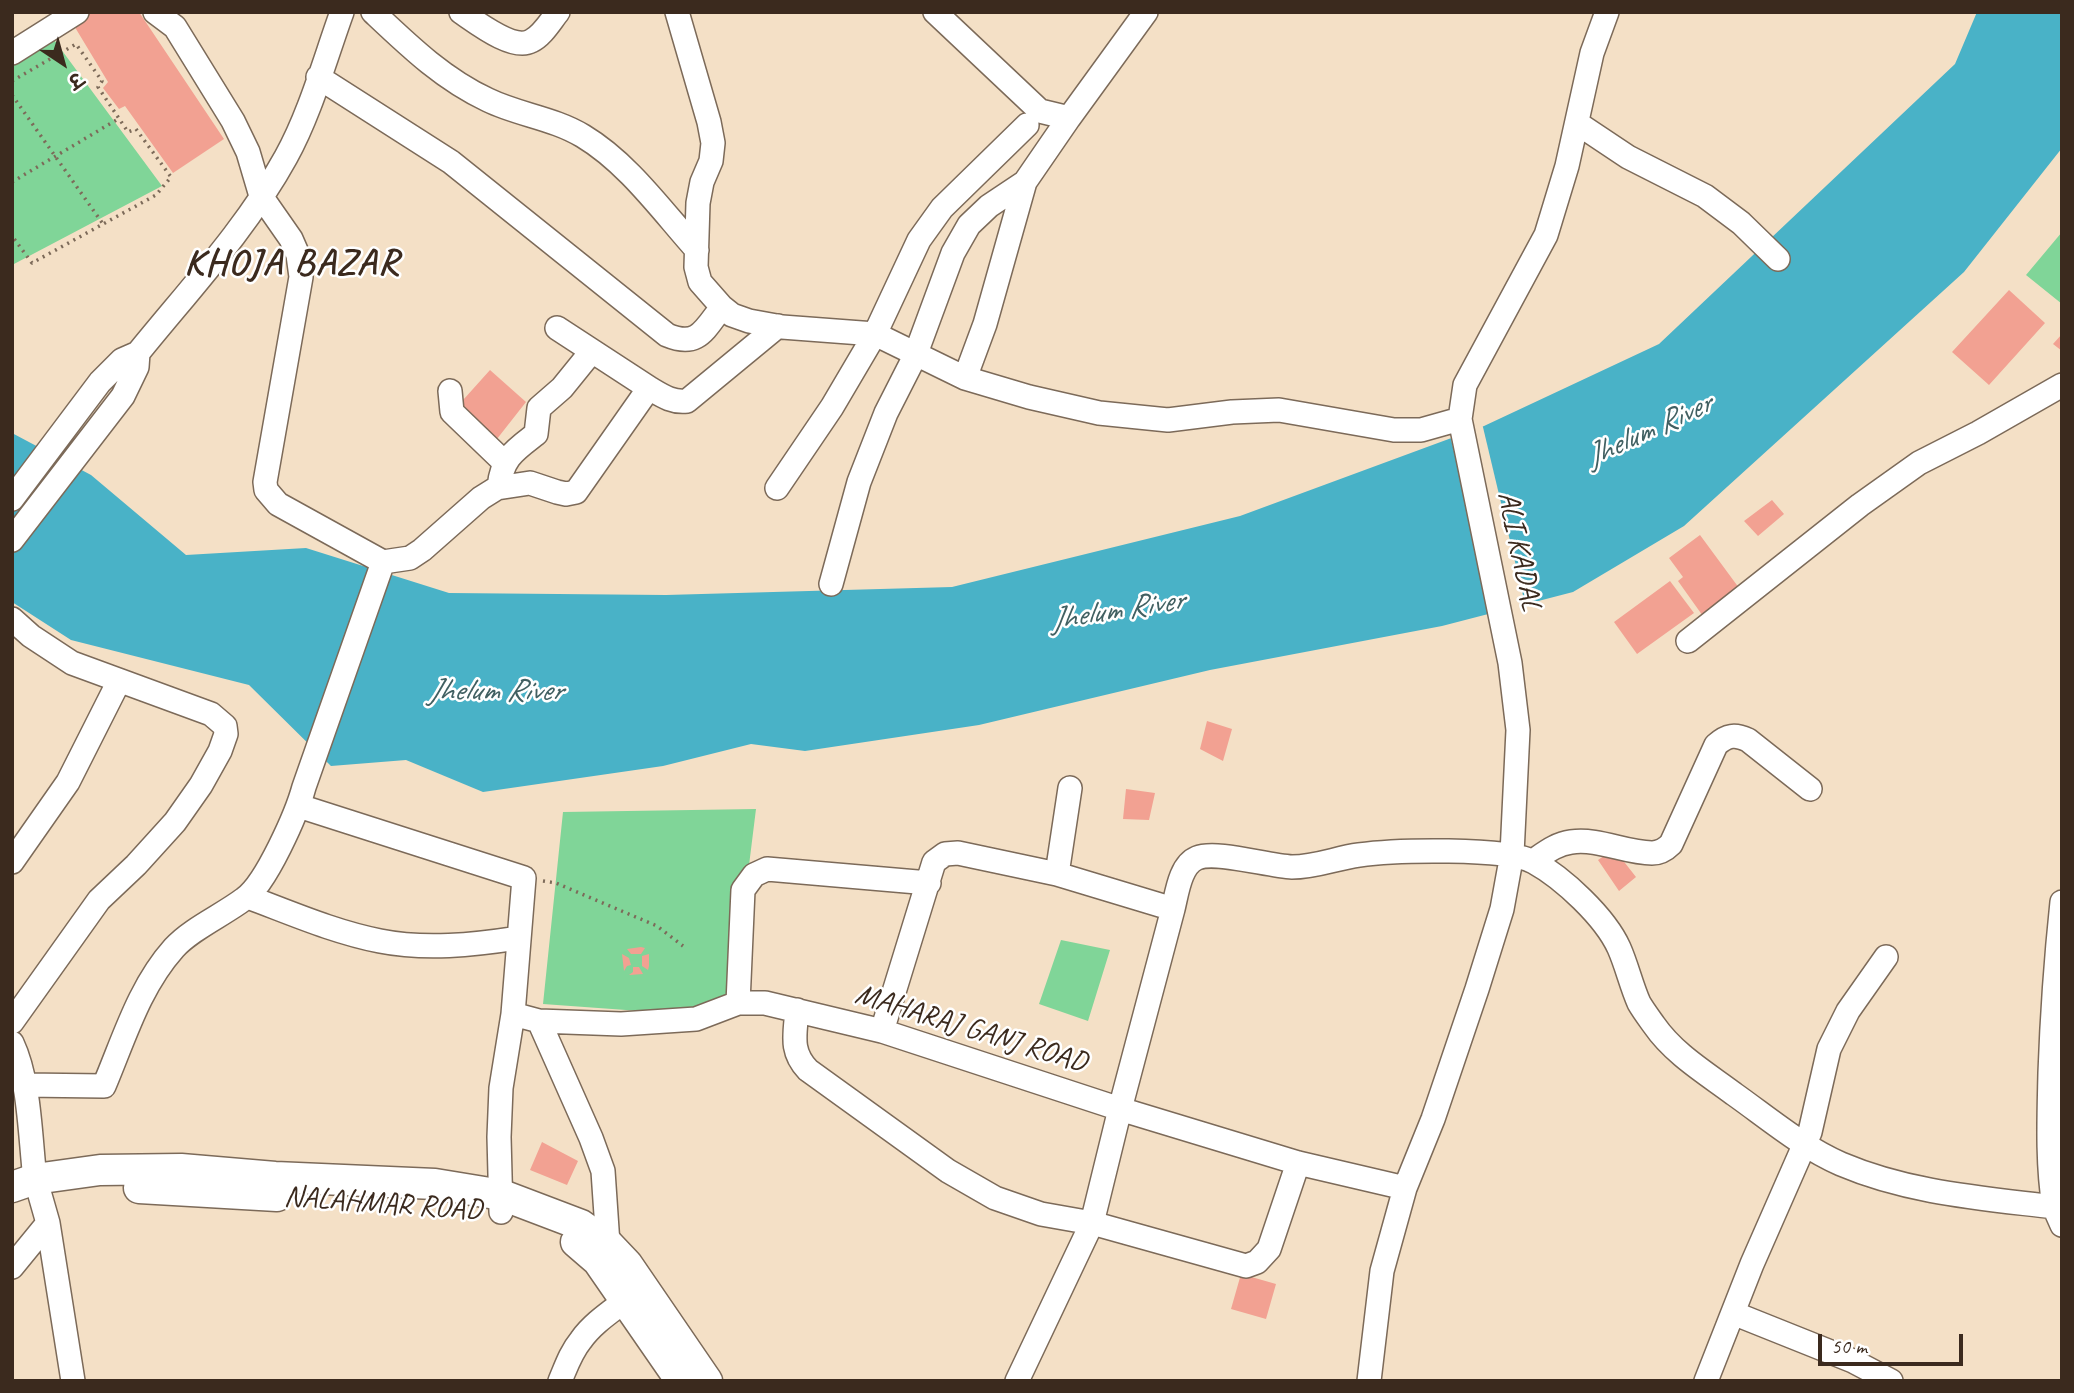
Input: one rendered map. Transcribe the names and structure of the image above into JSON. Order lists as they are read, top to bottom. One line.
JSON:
{"streets":{"main road":["NALAHMAR ROAD"],"street":["ALI KADAL","MAHARAJ GANJ ROAD"]},"crossings":[["ALI KADAL","MAHARAJ GANJ ROAD"]],"districts":["KHOJA BAZAR"],"water":["Jhelum River"],"scale_bar":"50 m","north":"bottom right"}
